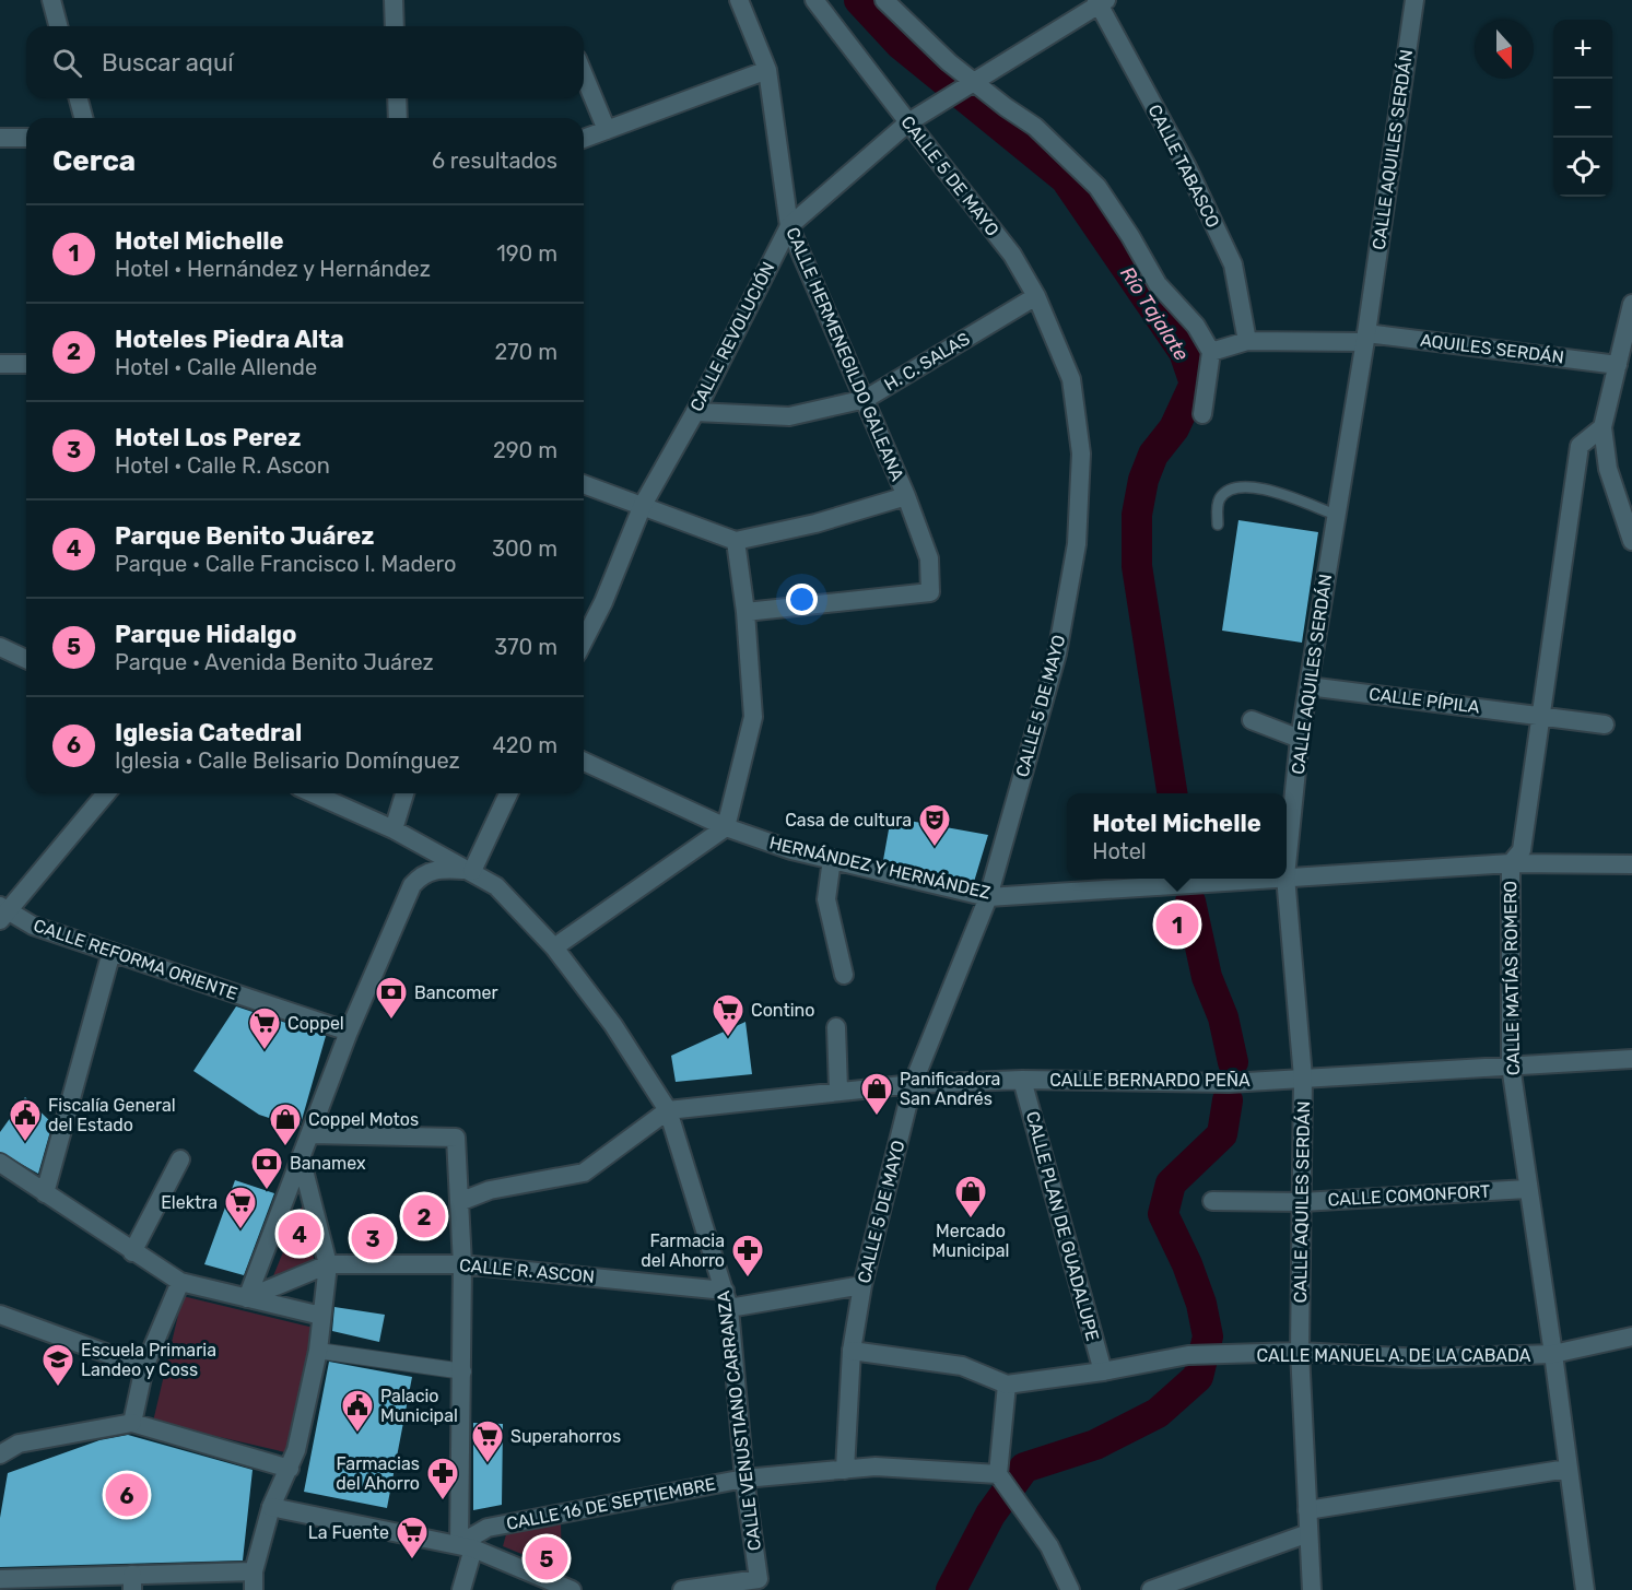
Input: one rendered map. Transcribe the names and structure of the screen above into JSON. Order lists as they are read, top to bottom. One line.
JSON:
{"streets":{"street":["CALLE AQUILES SERDÁN","CALLE TABASCO","CALLE 5 DE MAYO","CALLE REVOLUCIÓN","AQUILES SERDÁN","CALLE HERMENEGILDO GALEANA","H. C. SALAS","CALLE PÍPILA","HERNÁNDEZ Y HERNÁNDEZ","CALLE REFORMA ORIENTE","CALLE MATÍAS ROMERO","CALLE BERNARDO PEÑA","CALLE COMONFORT","CALLE PLAN DE GUADALUPE","CALLE R. ASCON","CALLE MANUEL A. DE LA CABADA","CALLE VENUSTIANO CARRANZA","CALLE 16 DE SEPTIEMBRE"]},"crossings":[["CALLE AQUILES SERDÁN","AQUILES SERDÁN"],["CALLE AQUILES SERDÁN","CALLE PÍPILA"],["CALLE AQUILES SERDÁN","CALLE BERNARDO PEÑA"],["CALLE AQUILES SERDÁN","CALLE COMONFORT"],["CALLE AQUILES SERDÁN","CALLE MANUEL A. DE LA CABADA"],["CALLE TABASCO","CALLE REVOLUCIÓN"],["CALLE TABASCO","AQUILES SERDÁN"],["CALLE 5 DE MAYO","CALLE REVOLUCIÓN"],["CALLE 5 DE MAYO","H. C. SALAS"],["CALLE 5 DE MAYO","HERNÁNDEZ Y HERNÁNDEZ"],["CALLE 5 DE MAYO","CALLE BERNARDO PEÑA"],["CALLE 5 DE MAYO","CALLE R. ASCON"],["CALLE 5 DE MAYO","CALLE 16 DE SEPTIEMBRE"],["CALLE REVOLUCIÓN","CALLE HERMENEGILDO GALEANA"],["CALLE REVOLUCIÓN","H. C. SALAS"],["CALLE HERMENEGILDO GALEANA","H. C. SALAS"],["CALLE PÍPILA","CALLE MATÍAS ROMERO"],["HERNÁNDEZ Y HERNÁNDEZ","CALLE MATÍAS ROMERO"],["CALLE MATÍAS ROMERO","CALLE BERNARDO PEÑA"],["CALLE MATÍAS ROMERO","CALLE COMONFORT"],["CALLE MATÍAS ROMERO","CALLE MANUEL A. DE LA CABADA"],["CALLE BERNARDO PEÑA","CALLE PLAN DE GUADALUPE"],["CALLE BERNARDO PEÑA","CALLE VENUSTIANO CARRANZA"],["CALLE PLAN DE GUADALUPE","CALLE MANUEL A. DE LA CABADA"],["CALLE R. ASCON","CALLE VENUSTIANO CARRANZA"],["CALLE VENUSTIANO CARRANZA","CALLE 16 DE SEPTIEMBRE"]],"water":["Río Tajalate"],"places":{"theatre":["Casa de cultura"],"bank":["Bancomer","Banamex"],"supermarket":["Contino","Coppel","Elektra","Superahorros","La Fuente"],"shop":["Panificadora San Andrés","Coppel Motos","Mercado Municipal"],"public building":["Fiscalía General del Estado","Palacio Municipal"],"pharmacy":["Farmacia del Ahorro","Farmacias del Ahorro"],"school or university":["Escuela Primaria Landeo y Coss"]},"north":"bottom","page":{"map_buttons":["+","−"],"search":"Buscar aquí","heading":["Cerca","6 resultados"],"list":[{"mark":"1","name":"Hotel Michelle","note":"Hotel · Hernández y Hernández","value":"190 m"},{"mark":"2","name":"Hoteles Piedra Alta","note":"Hotel · Calle Allende","value":"270 m"},{"mark":"3","name":"Hotel Los Perez","note":"Hotel · Calle R. Ascon","value":"290 m"},{"mark":"4","name":"Parque Benito Juárez","note":"Parque · Calle Francisco I. Madero","value":"300 m"},{"mark":"5","name":"Parque Hidalgo","note":"Parque · Avenida Benito Juárez","value":"370 m"},{"mark":"6","name":"Iglesia Catedral","note":"Iglesia · Calle Belisario Domínguez","value":"420 m"}],"popup":["Hotel Michelle","Hotel"],"pins":["1","2","4","3","6","5"]}}
